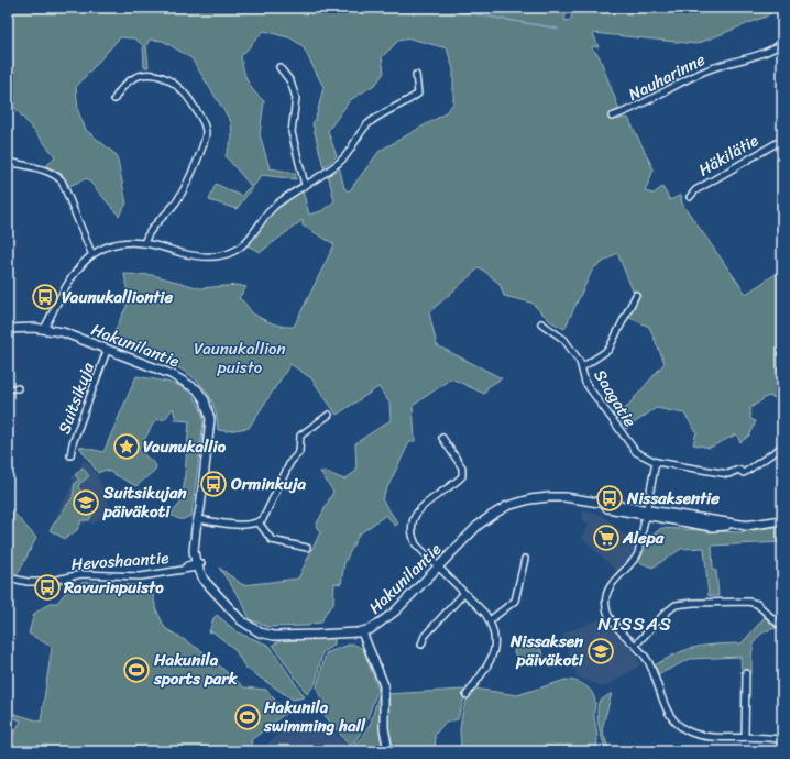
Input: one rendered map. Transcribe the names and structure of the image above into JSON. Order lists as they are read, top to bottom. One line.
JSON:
{"streets":{"street":["Nauharinne","Häkilätie","Hakunilantie","Suitsikuja","Saagatie","Hevoshaantie"]},"crossings":[["Hakunilantie","Suitsikuja"],["Hakunilantie","Hevoshaantie"]],"districts":["NISSAS"],"parks":["Vaunukallion puisto"],"places":{"bus stop":["Vaunukalliontie","Orminkuja","Nissaksentie","Ravurinpuisto"],"place":["Vaunukallio"],"school or university":["Suitsikujan päiväkoti","Nissaksen päiväkoti"],"supermarket":["Alepa"],"sports":["Hakunila sports park","Hakunila swimming hall"]}}
